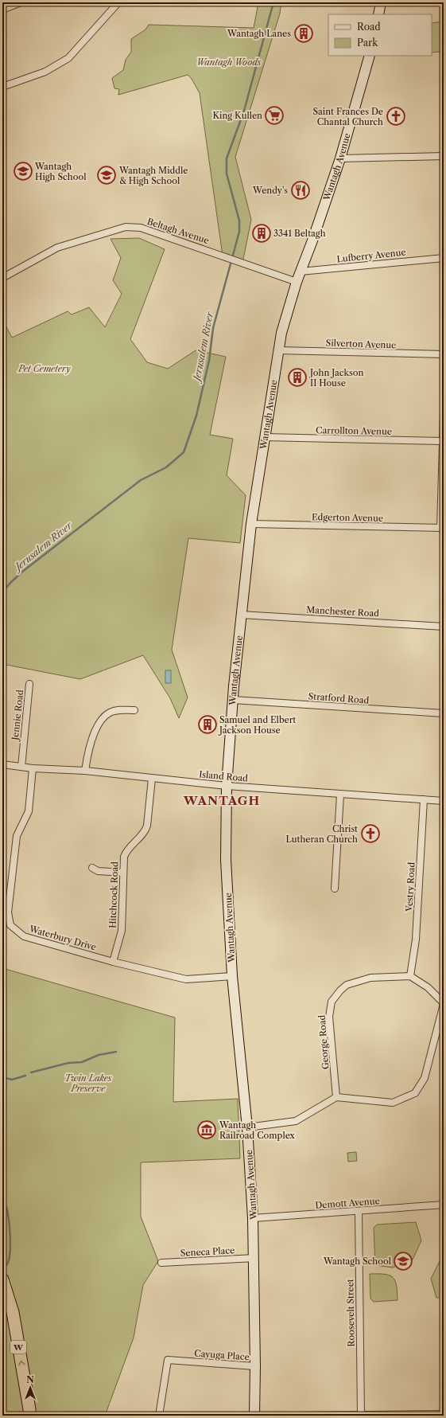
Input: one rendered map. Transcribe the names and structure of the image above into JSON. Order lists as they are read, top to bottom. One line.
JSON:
{"streets":{"highway":["W"],"main road":["Wantagh Avenue"],"street":["Beltagh Avenue","Lufberry Avenue","Silverton Avenue","Carrollton Avenue","Edgerton Avenue","Manchester Road","Stratford Road","Jennie Road","Island Road","Vestry Road","Hitchcock Road","Waterbury Drive","George Road","Demott Avenue","Seneca Place","Roosevelt Street","Cayuga Place"]},"crossings":[["Wantagh Avenue","Beltagh Avenue"],["Wantagh Avenue","Lufberry Avenue"],["Wantagh Avenue","Silverton Avenue"],["Wantagh Avenue","Carrollton Avenue"],["Wantagh Avenue","Edgerton Avenue"],["Wantagh Avenue","Manchester Road"],["Wantagh Avenue","Stratford Road"],["Wantagh Avenue","Island Road"],["Wantagh Avenue","Waterbury Drive"],["Wantagh Avenue","Demott Avenue"],["Wantagh Avenue","Seneca Place"],["Wantagh Avenue","Cayuga Place"],["Jennie Road","Island Road"],["Island Road","Vestry Road"],["Island Road","Hitchcock Road"],["Island Road","Waterbury Drive"],["Vestry Road","George Road"],["Hitchcock Road","Waterbury Drive"],["Demott Avenue","Roosevelt Street"]],"districts":["WANTAGH"],"water":["Jerusalem River"],"parks":["Wantagh Woods","Pet Cemetery","Twin Lakes Preserve"],"places":{"building":["Wantagh Lanes","3341 Beltagh","John Jackson II House","Samuel and Elbert Jackson House"],"supermarket":["King Kullen"],"church":["Saint Frances De Chantal Church","Christ Lutheran Church"],"school or university":["Wantagh High School","Wantagh Middle & High School","Wantagh School"],"restaurant":["Wendy's"],"museum":["Wantagh Railroad Complex"]},"legend":["Road","Park"],"north":"top"}
